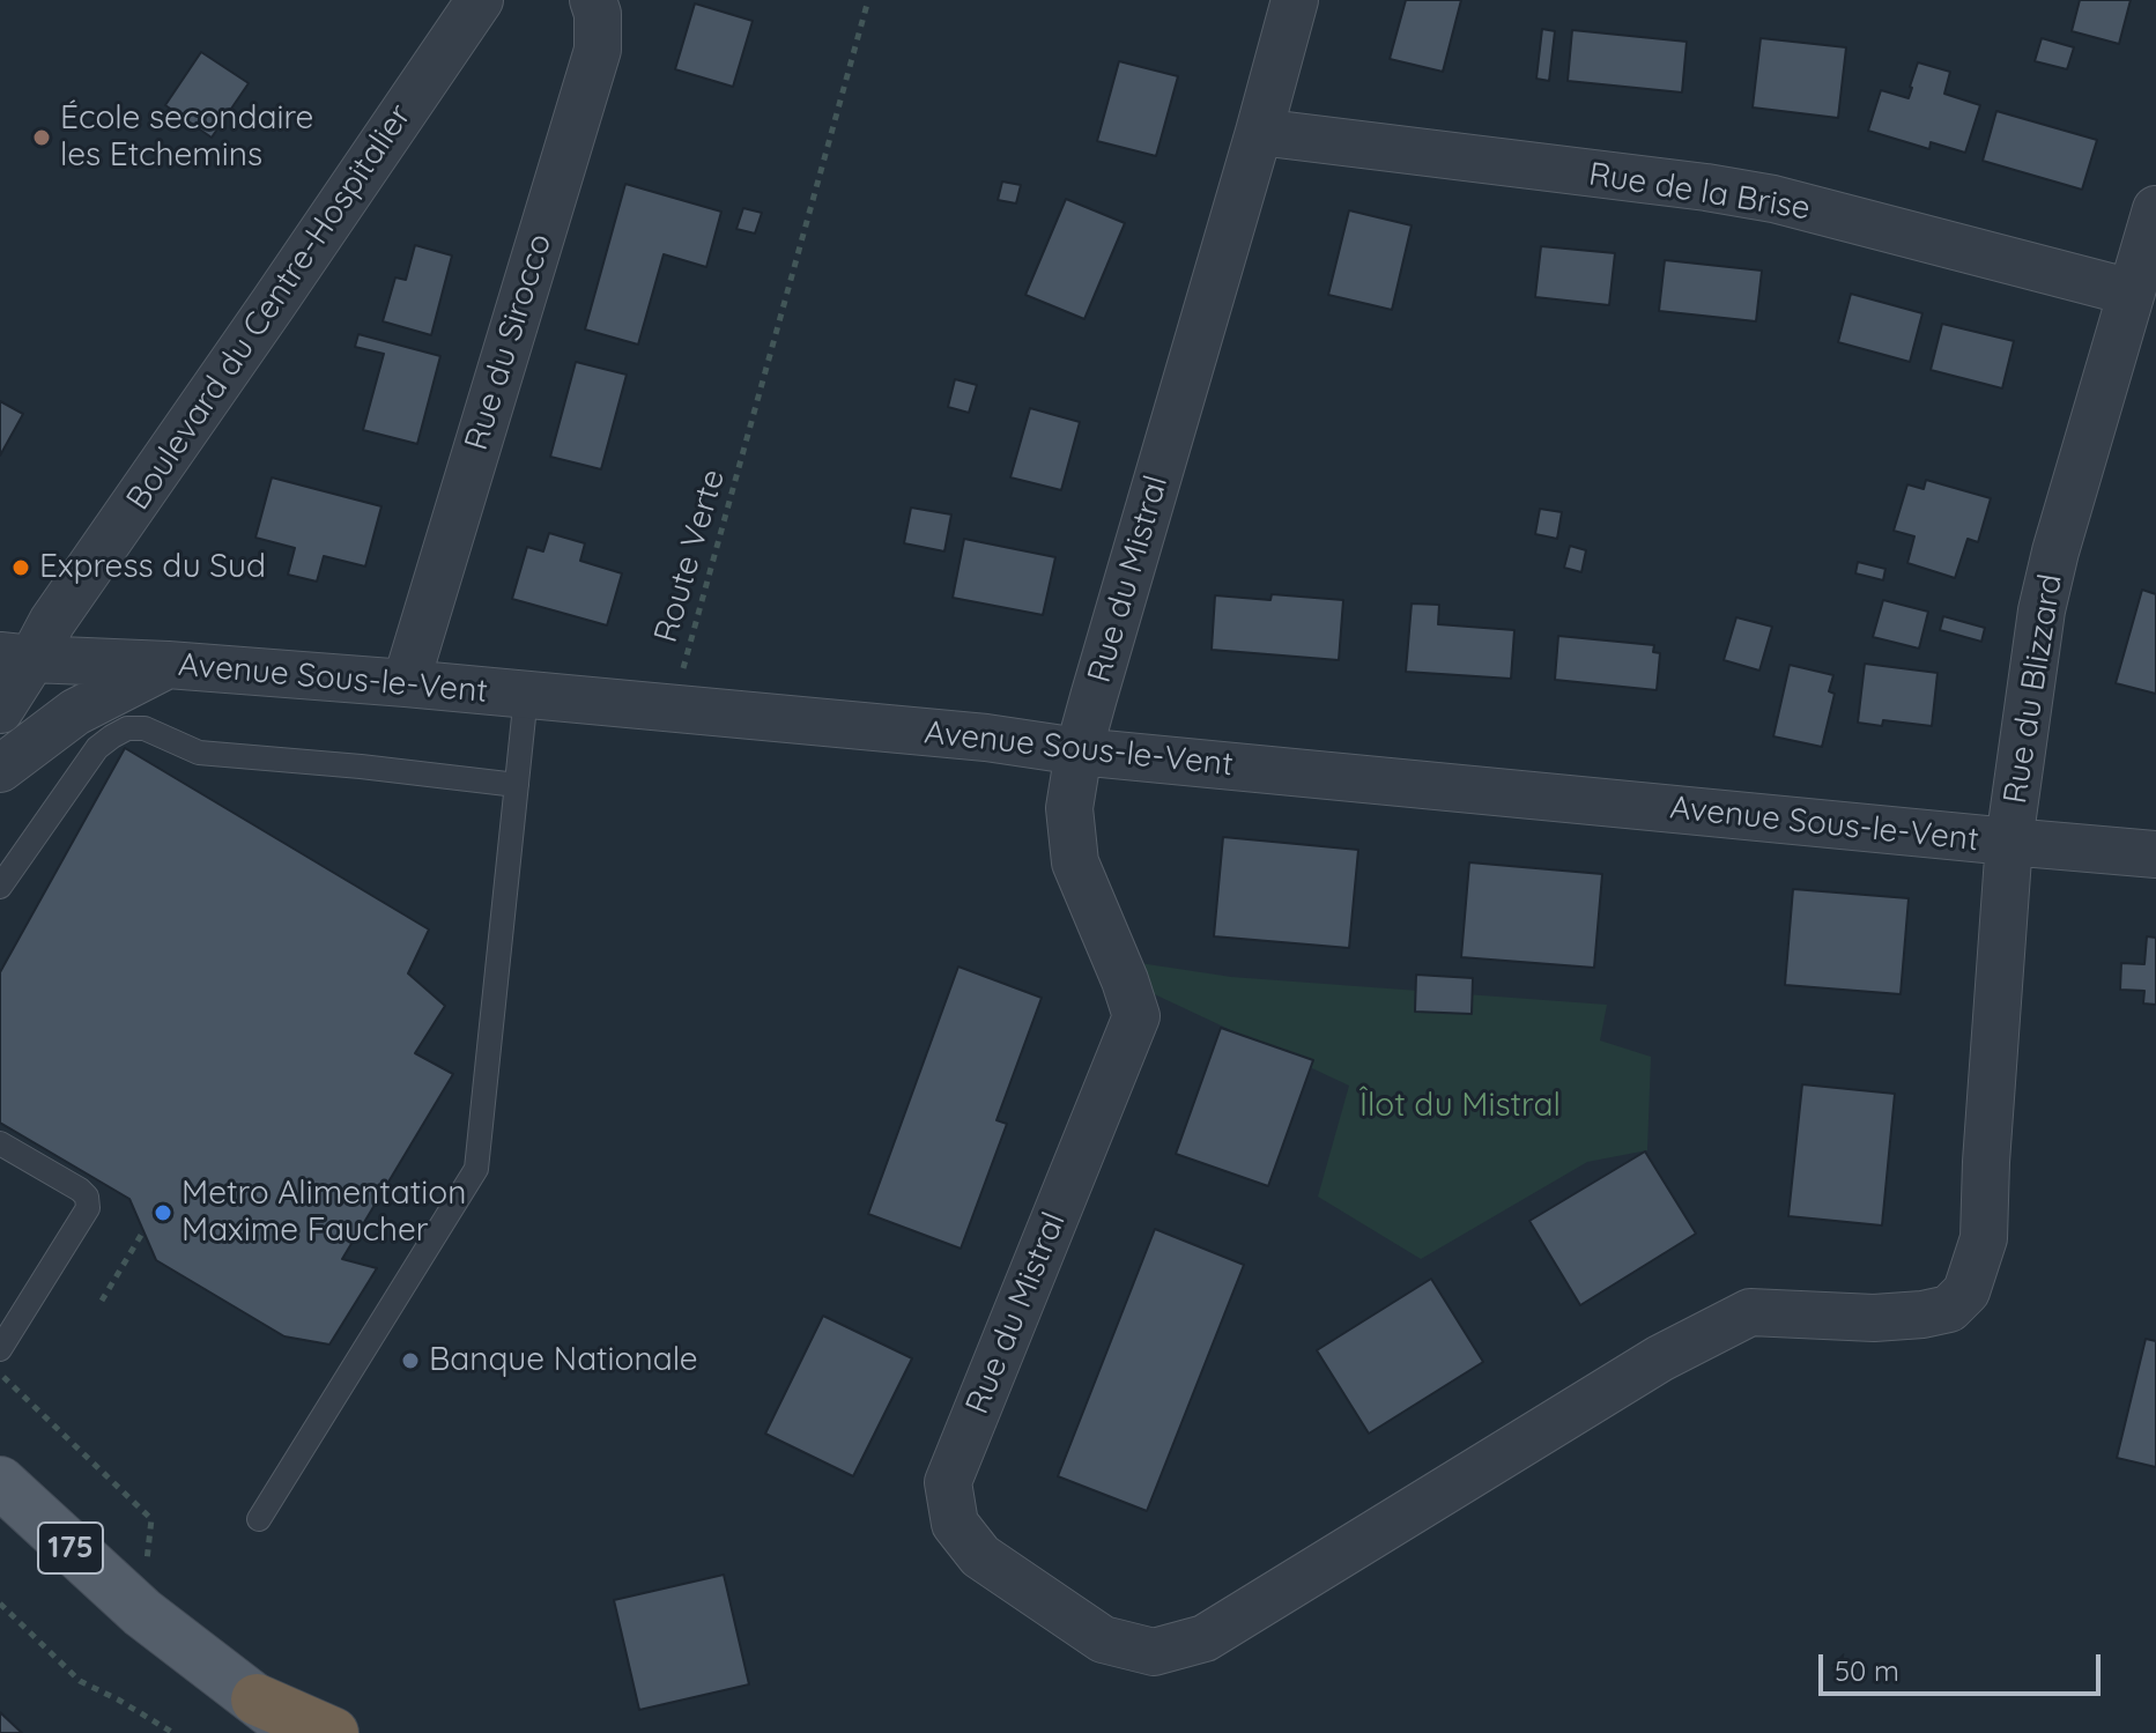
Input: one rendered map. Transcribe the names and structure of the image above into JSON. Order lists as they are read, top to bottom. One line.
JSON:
{"streets":{"main road":["175"],"street":["Rue de la Brise","Boulevard du Centre-Hospitalier","Rue du Sirocco","Rue du Mistral","Avenue Sous-le-Vent","Rue du Blizzard"],"path":["Route Verte"]},"crossings":[["Rue de la Brise","Rue du Mistral"],["Rue de la Brise","Rue du Blizzard"],["Boulevard du Centre-Hospitalier","Avenue Sous-le-Vent"],["Rue du Sirocco","Avenue Sous-le-Vent"],["Rue du Mistral","Avenue Sous-le-Vent"],["Rue du Mistral","Rue du Blizzard"],["Avenue Sous-le-Vent","Rue du Blizzard"]],"parks":["Îlot du Mistral"],"places":["École secondaire les Etchemins","Express du Sud","Metro Alimentation Maxime Faucher","Banque Nationale"],"scale_bar":"50 m"}
